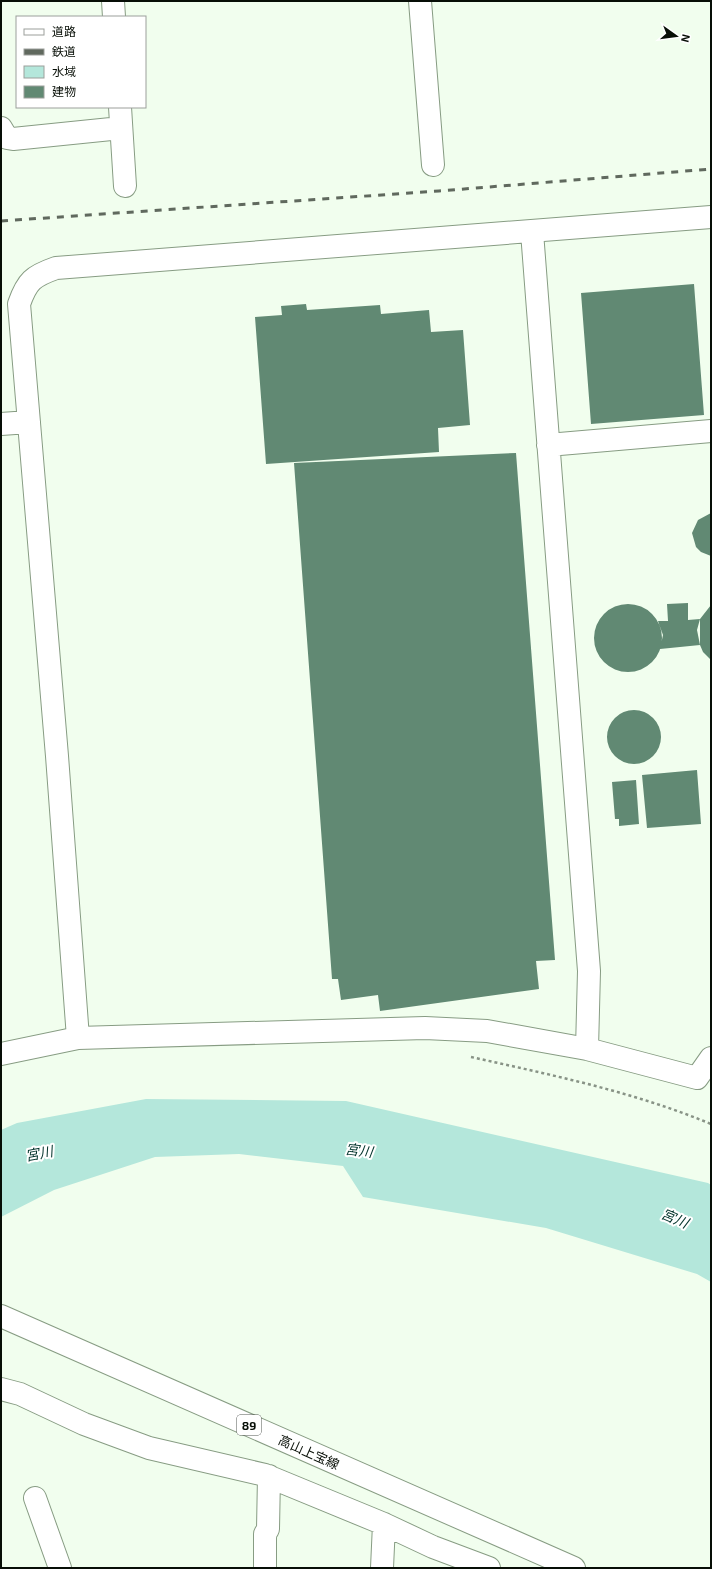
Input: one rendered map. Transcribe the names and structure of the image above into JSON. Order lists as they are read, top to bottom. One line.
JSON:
{"streets":{"street":["89","高山上宝線"]},"water":["宮川"],"legend":["道路","鉄道","水域","建物"],"north":"right"}
